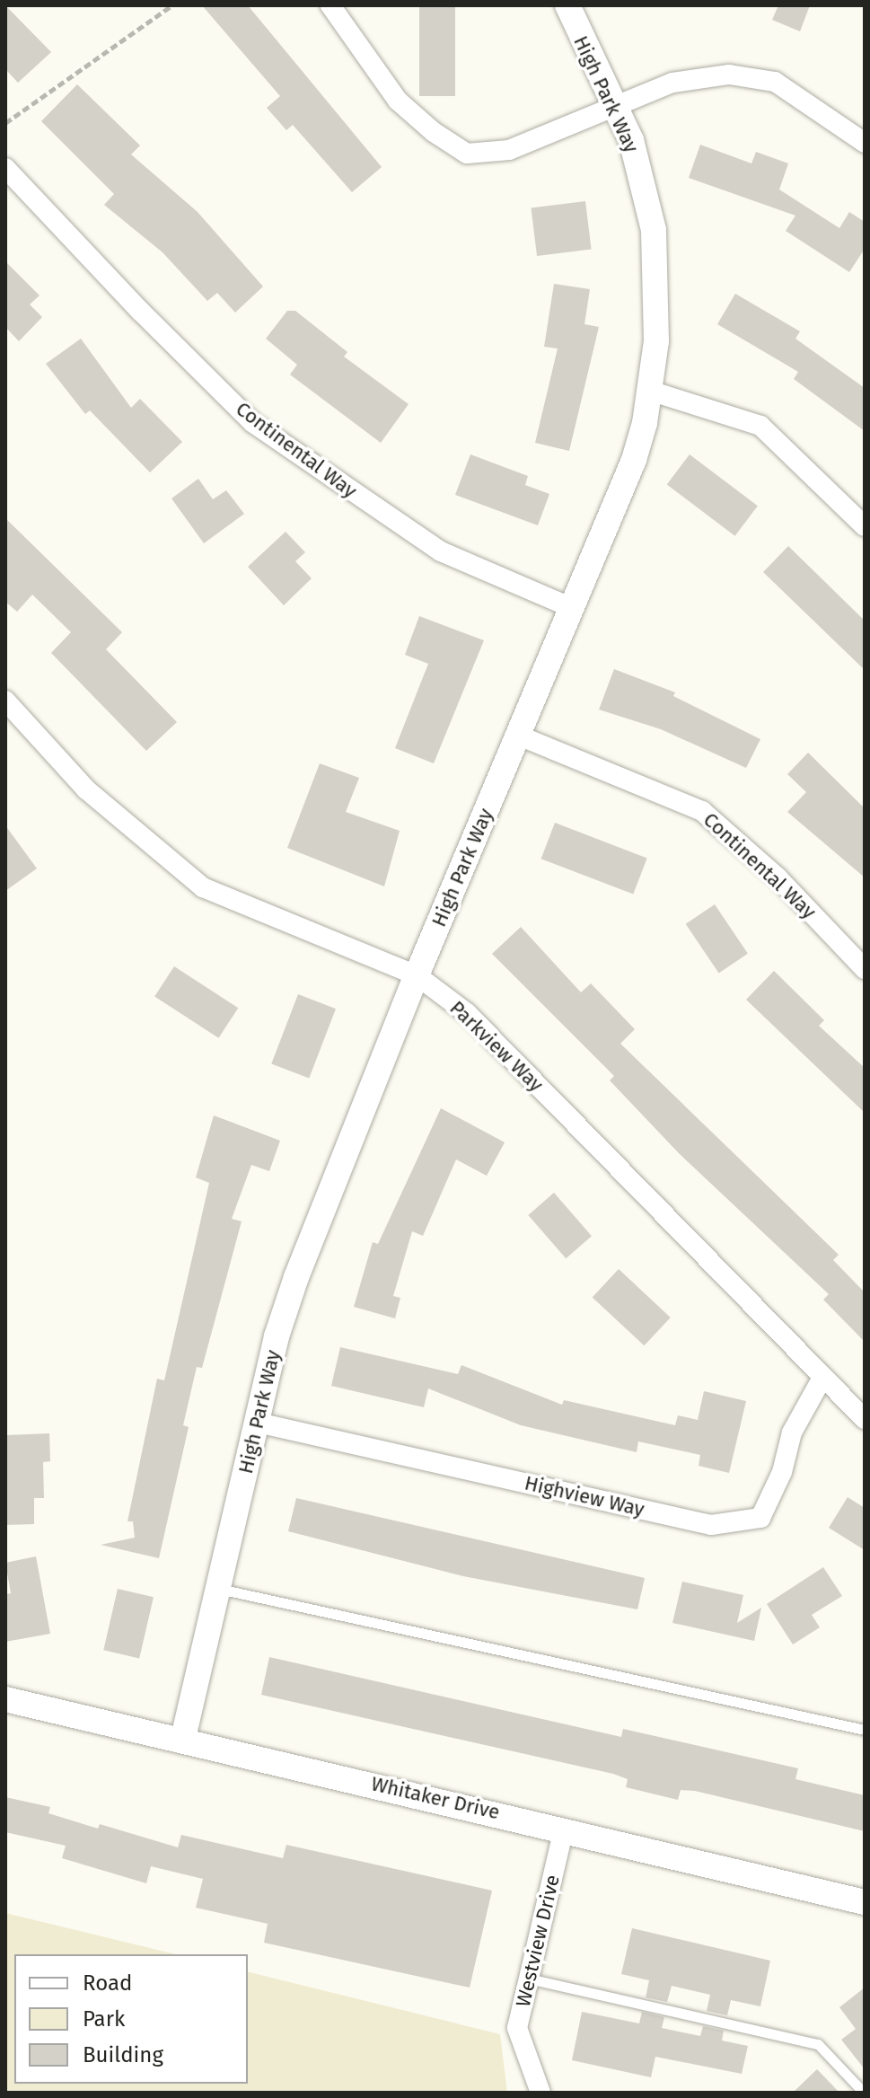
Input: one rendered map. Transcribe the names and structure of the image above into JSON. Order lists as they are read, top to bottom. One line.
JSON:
{"streets":{"street":["High Park Way","Continental Way","Parkview Way","Highview Way","Whitaker Drive","Westview Drive"]},"crossings":[["High Park Way","Continental Way"],["High Park Way","Parkview Way"],["High Park Way","Highview Way"],["High Park Way","Whitaker Drive"],["Parkview Way","Highview Way"],["Whitaker Drive","Westview Drive"]],"legend":["Road","Park","Building"]}
